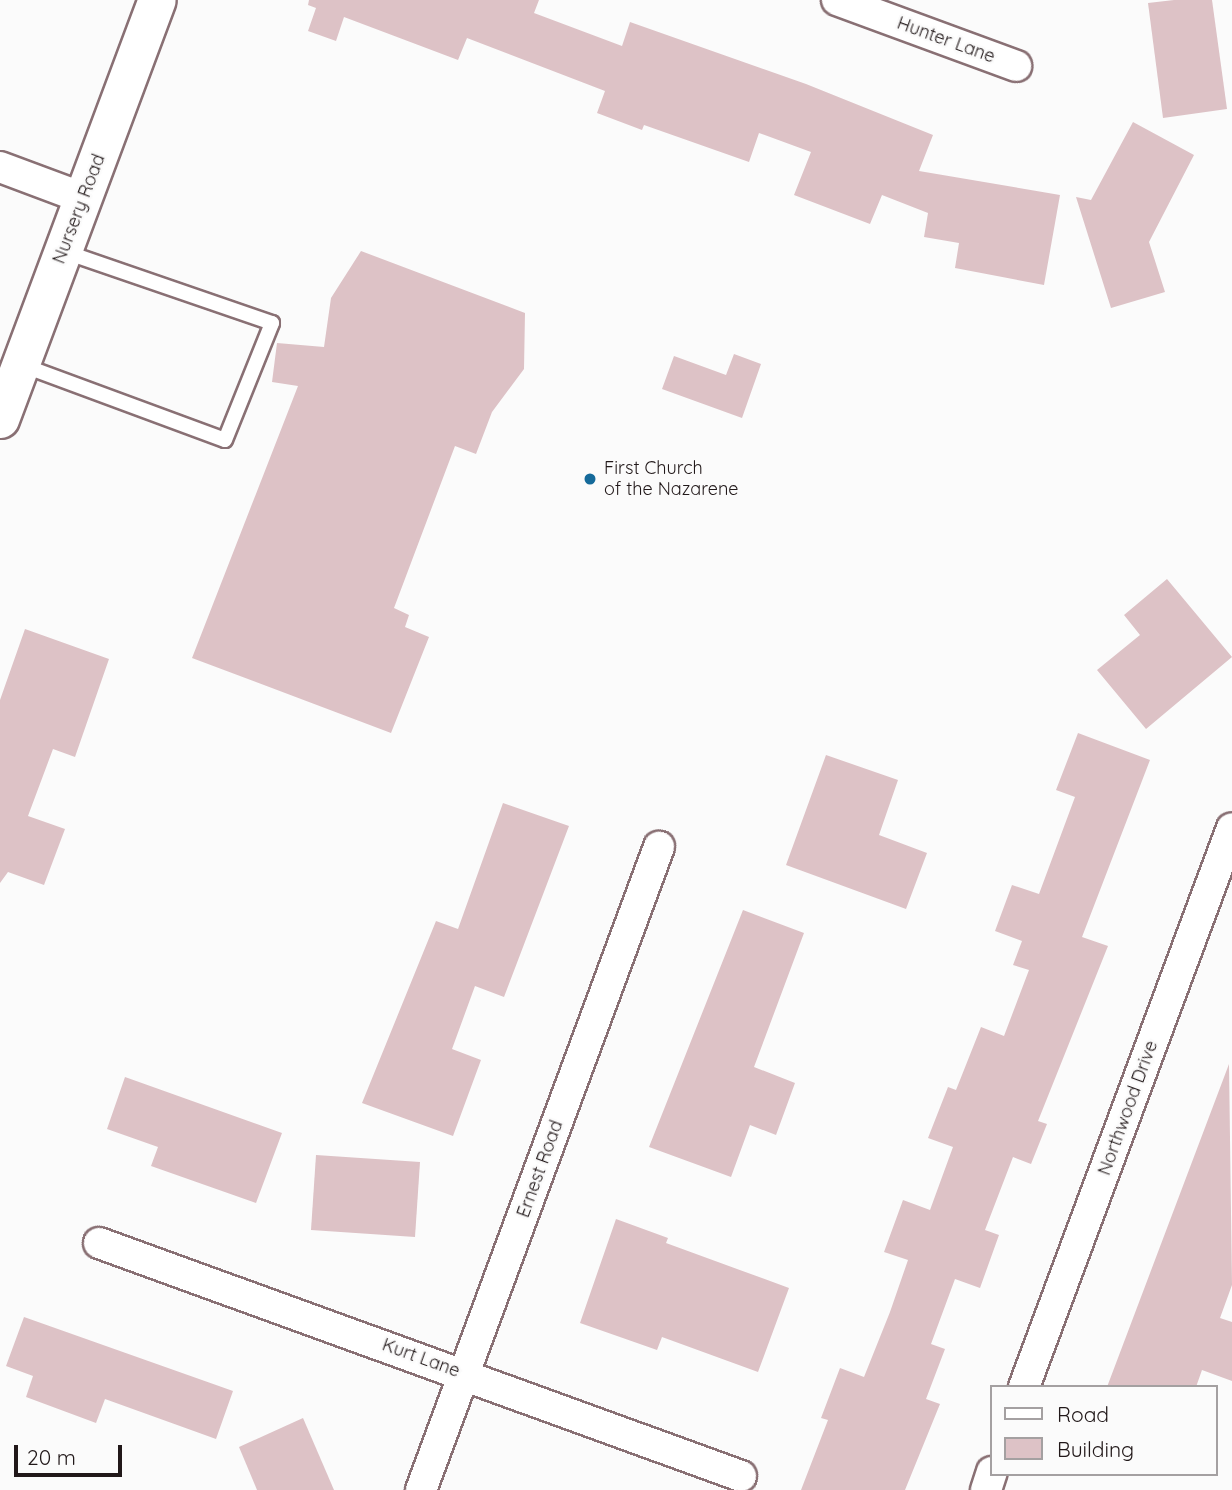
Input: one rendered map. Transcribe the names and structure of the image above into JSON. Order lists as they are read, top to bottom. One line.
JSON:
{"streets":{"street":["Hunter Lane","Nursery Road","Northwood Drive","Ernest Road","Kurt Lane"]},"crossings":[["Ernest Road","Kurt Lane"]],"places":["First Church of the Nazarene"],"legend":["Road","Building"],"scale_bar":"20 m"}
